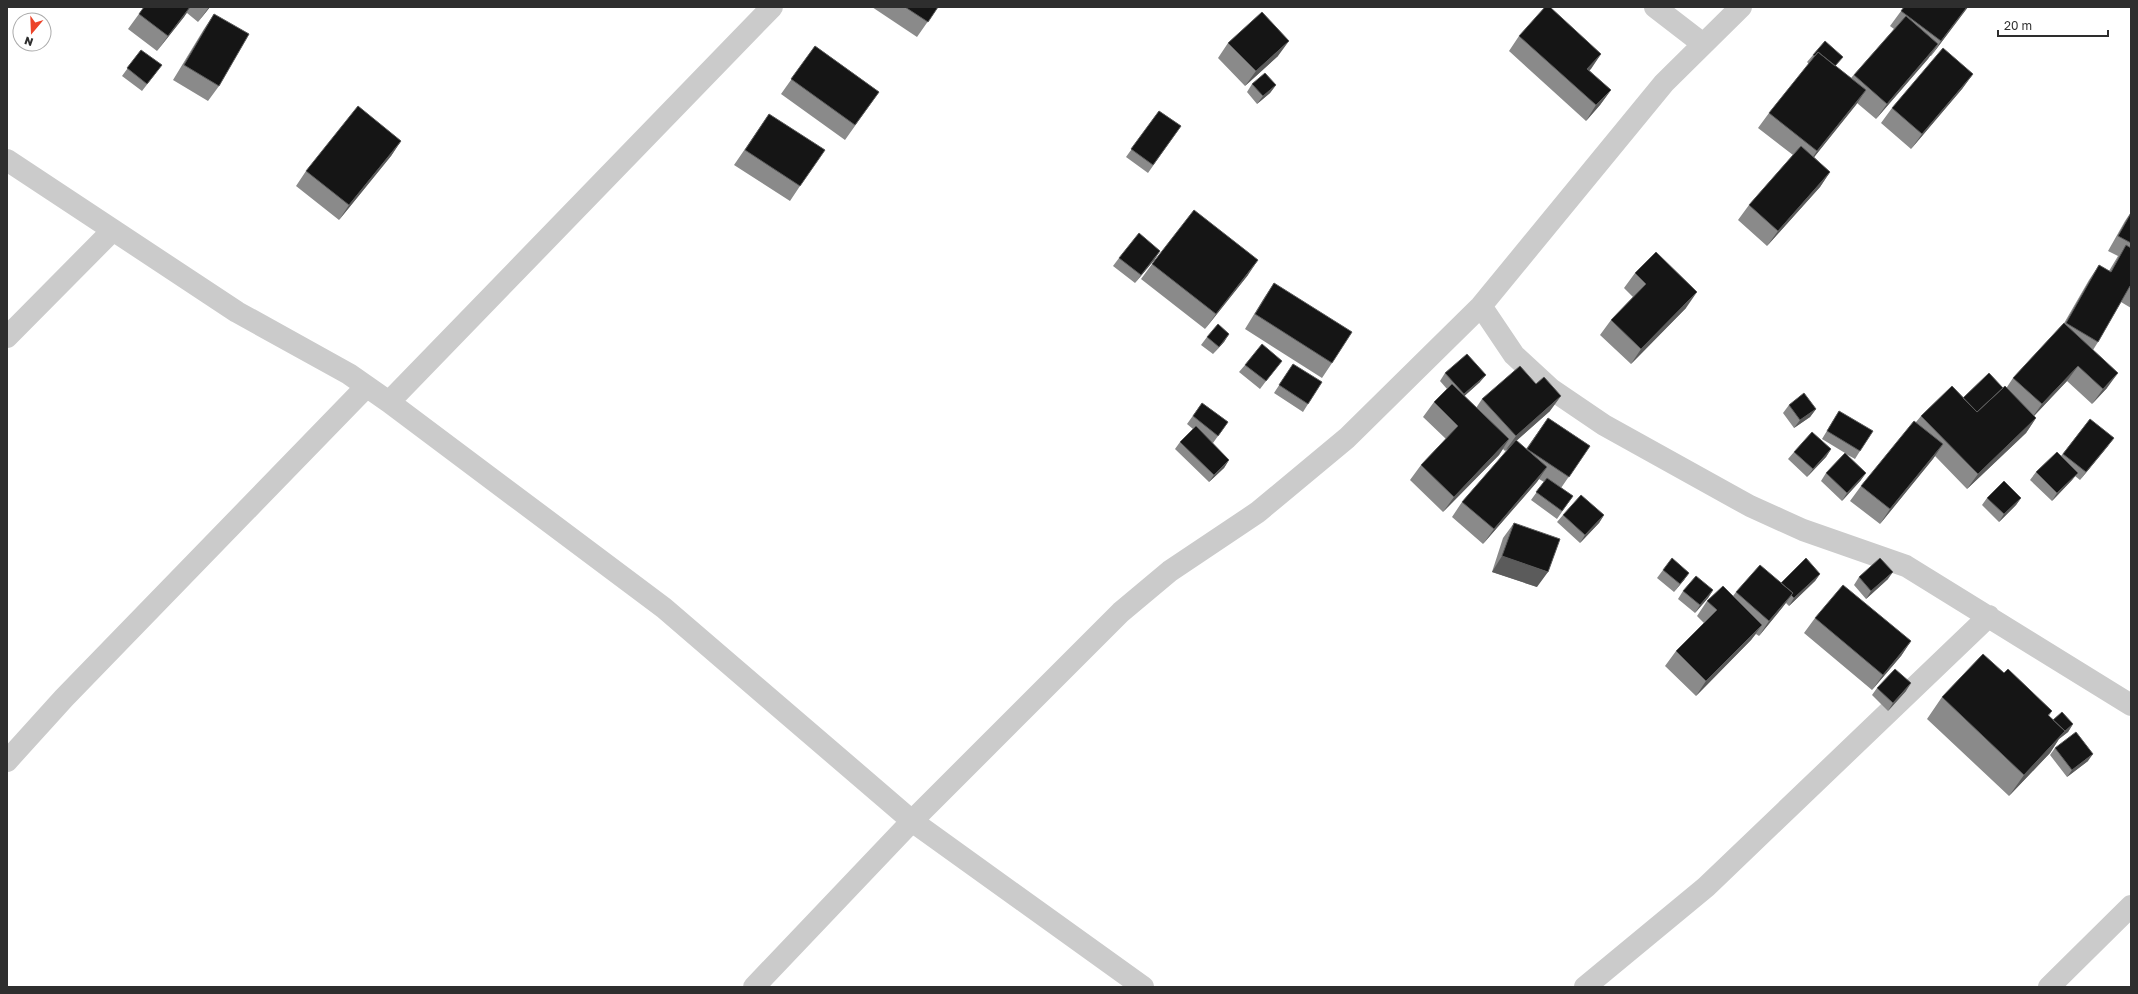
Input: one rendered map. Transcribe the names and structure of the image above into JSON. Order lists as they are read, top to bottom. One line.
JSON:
{"scale_bar":"20 m","north":"bottom"}
